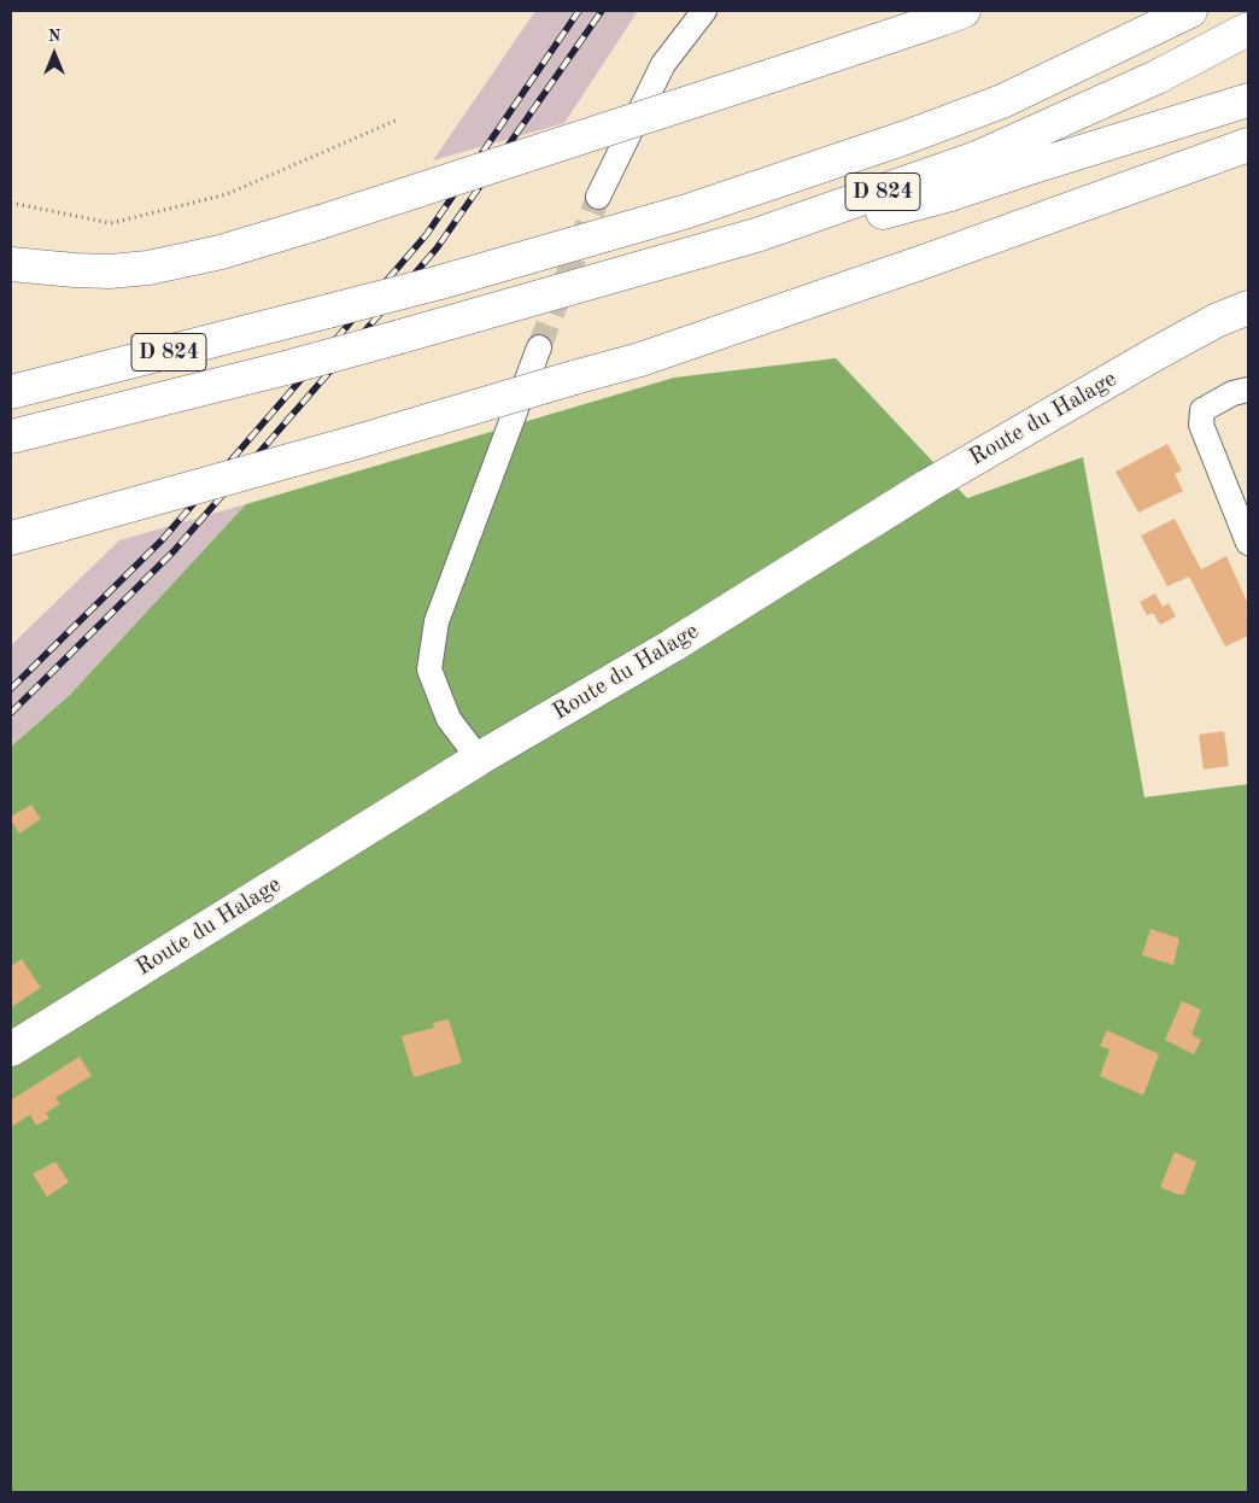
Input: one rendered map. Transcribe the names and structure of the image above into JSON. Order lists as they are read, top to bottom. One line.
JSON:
{"streets":{"main road":["D 824","Route du Halage"]},"north":"top"}
